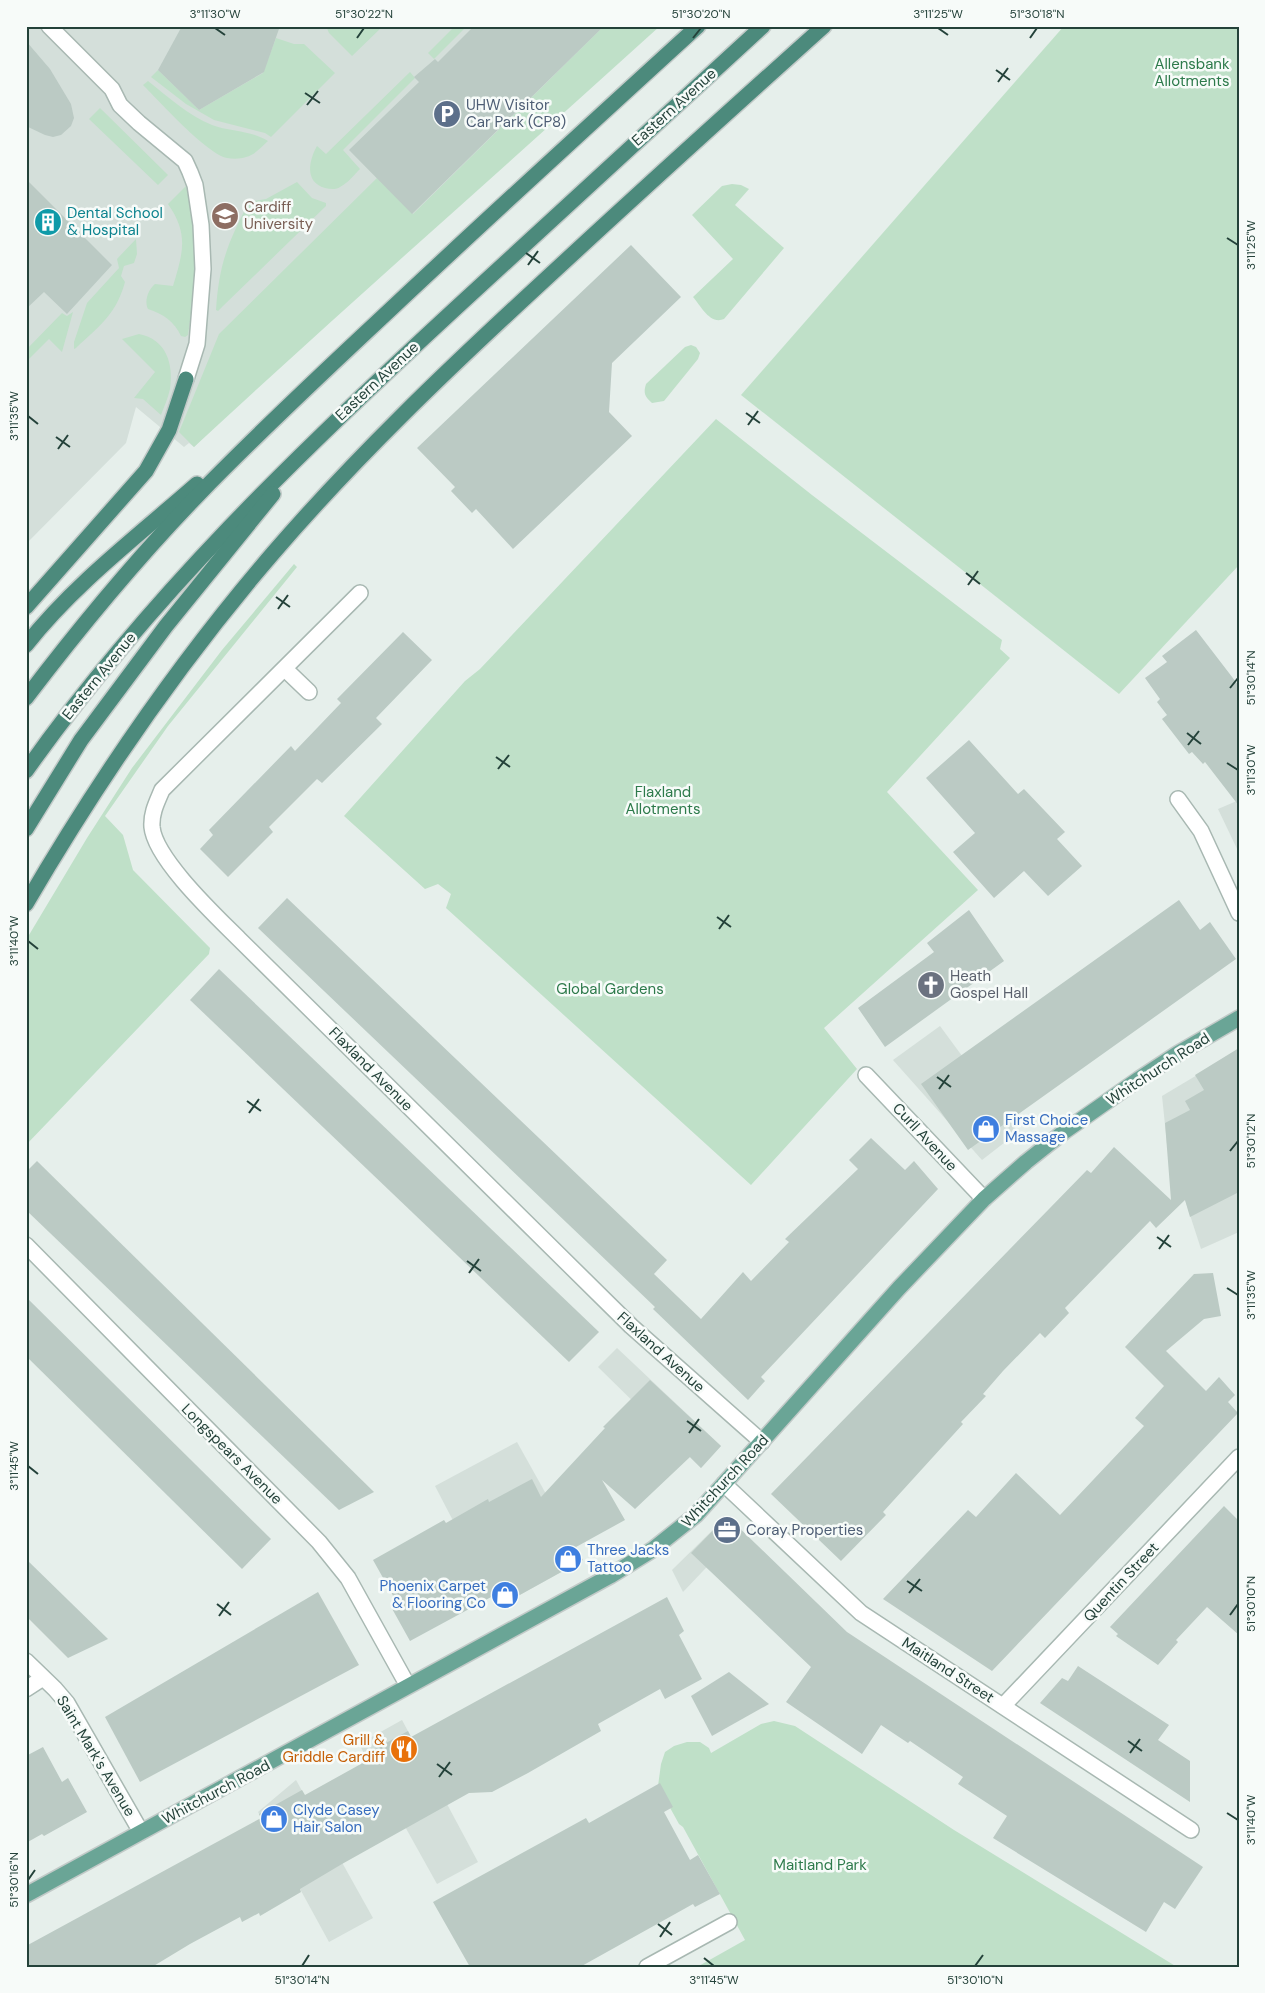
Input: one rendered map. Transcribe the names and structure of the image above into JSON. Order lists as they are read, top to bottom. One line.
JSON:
{"streets":{"highway":["Eastern Avenue"],"main road":["Whitchurch Road"],"street":["Flaxland Avenue","Curll Avenue","Longspears Avenue","Quentin Street","Maitland Street","Saint Mark's Avenue"]},"crossings":[["Flaxland Avenue","Whitchurch Road"],["Whitchurch Road","Curll Avenue"],["Whitchurch Road","Longspears Avenue"],["Whitchurch Road","Maitland Street"],["Whitchurch Road","Saint Mark's Avenue"],["Quentin Street","Maitland Street"]],"parks":["Allensbank Allotments","Flaxland Allotments","Global Gardens","Maitland Park"],"places":{"parking":["UHW Visitor Car Park (CP8)"],"school or university":["Cardiff University"],"building":["Dental School & Hospital"],"church":["Heath Gospel Hall"],"shop":["First Choice Massage","Three Jacks Tattoo","Phoenix Carpet & Flooring Co","Clyde Casey Hair Salon"],"office":["Coray Properties"],"restaurant":["Grill & Griddle Cardiff"]},"coordinates":["3°11'30\"W","51°30'22\"N","51°30'20\"N","3°11'25\"W","51°30'18\"N","3°11'35\"W","51°30'14\"N","3°11'40\"W","51°30'12\"N","3°11'45\"W","51°30'10\"N","51°30'16\"N"]}
